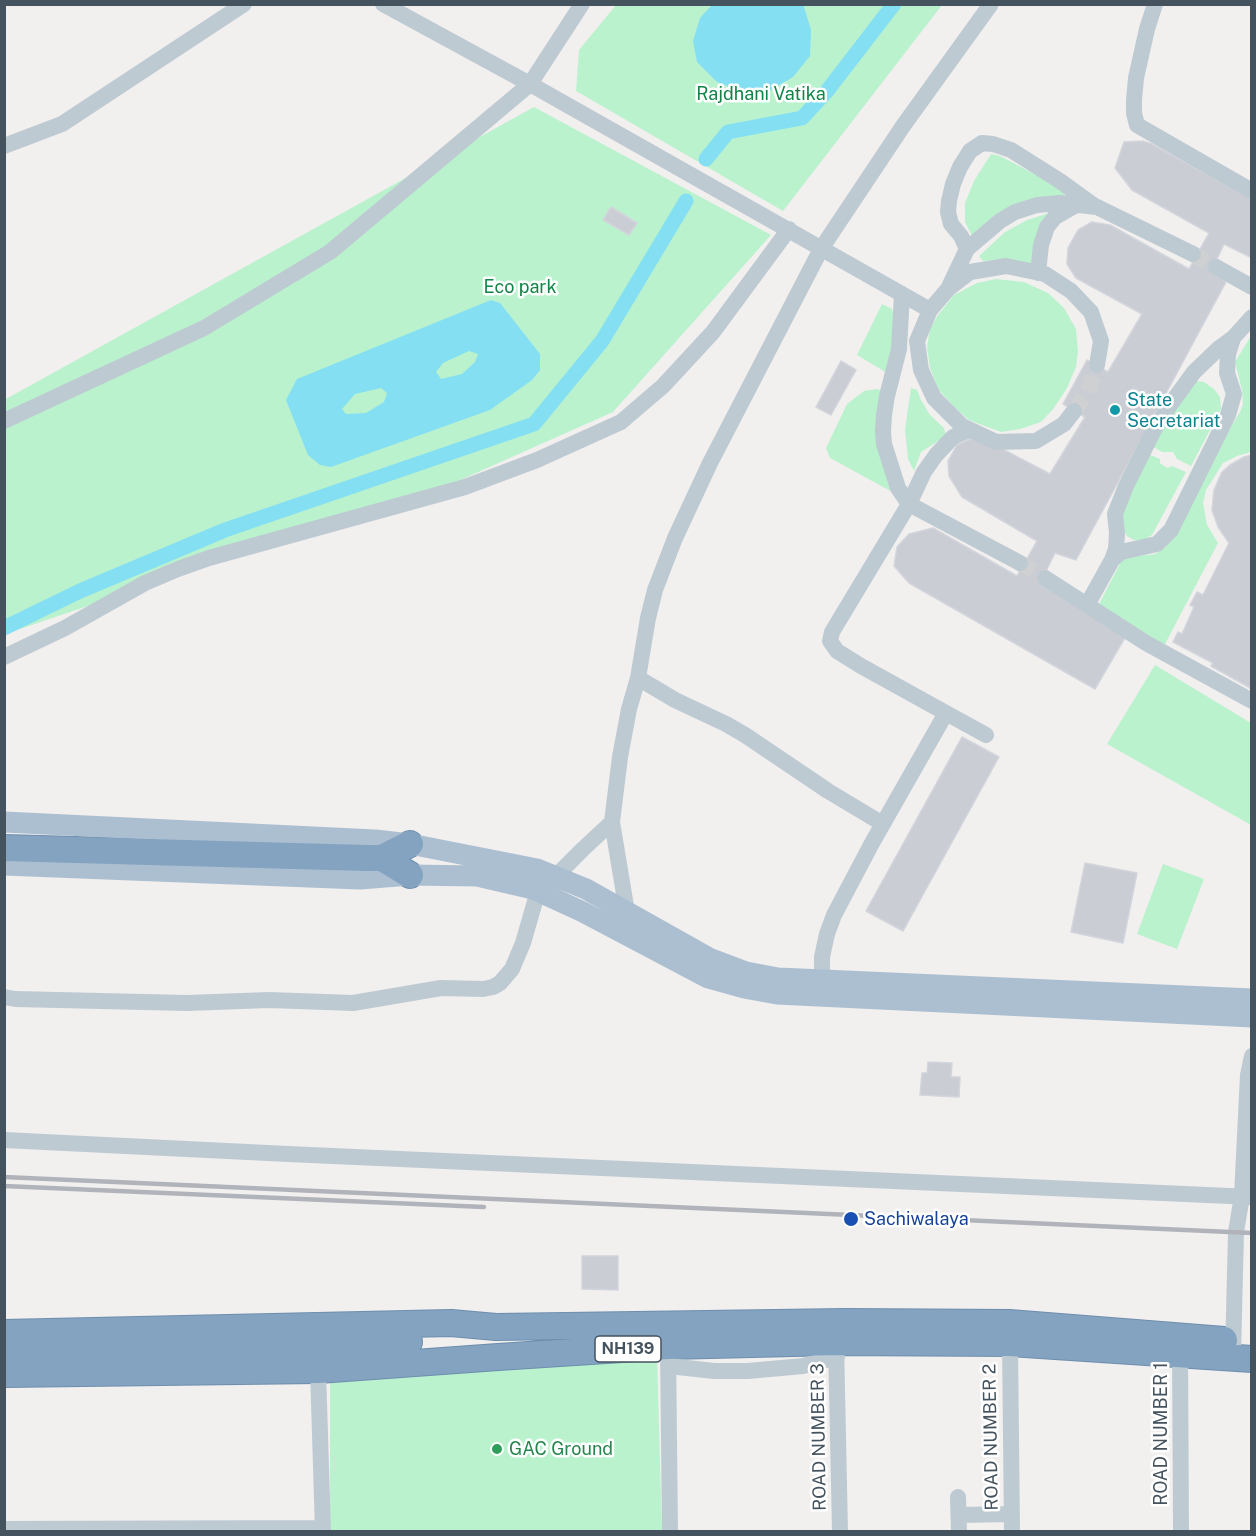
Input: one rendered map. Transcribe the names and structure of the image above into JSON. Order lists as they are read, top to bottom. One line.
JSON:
{"streets":{"highway":["NH139"],"street":["ROAD NUMBER 1","ROAD NUMBER 3","ROAD NUMBER 2"]},"crossings":[["NH139","ROAD NUMBER 1"],["NH139","ROAD NUMBER 3"],["NH139","ROAD NUMBER 2"]],"parks":["Rajdhani Vatika","Eco park"],"places":["State Secretariat","Sachiwalaya","GAC Ground"]}
